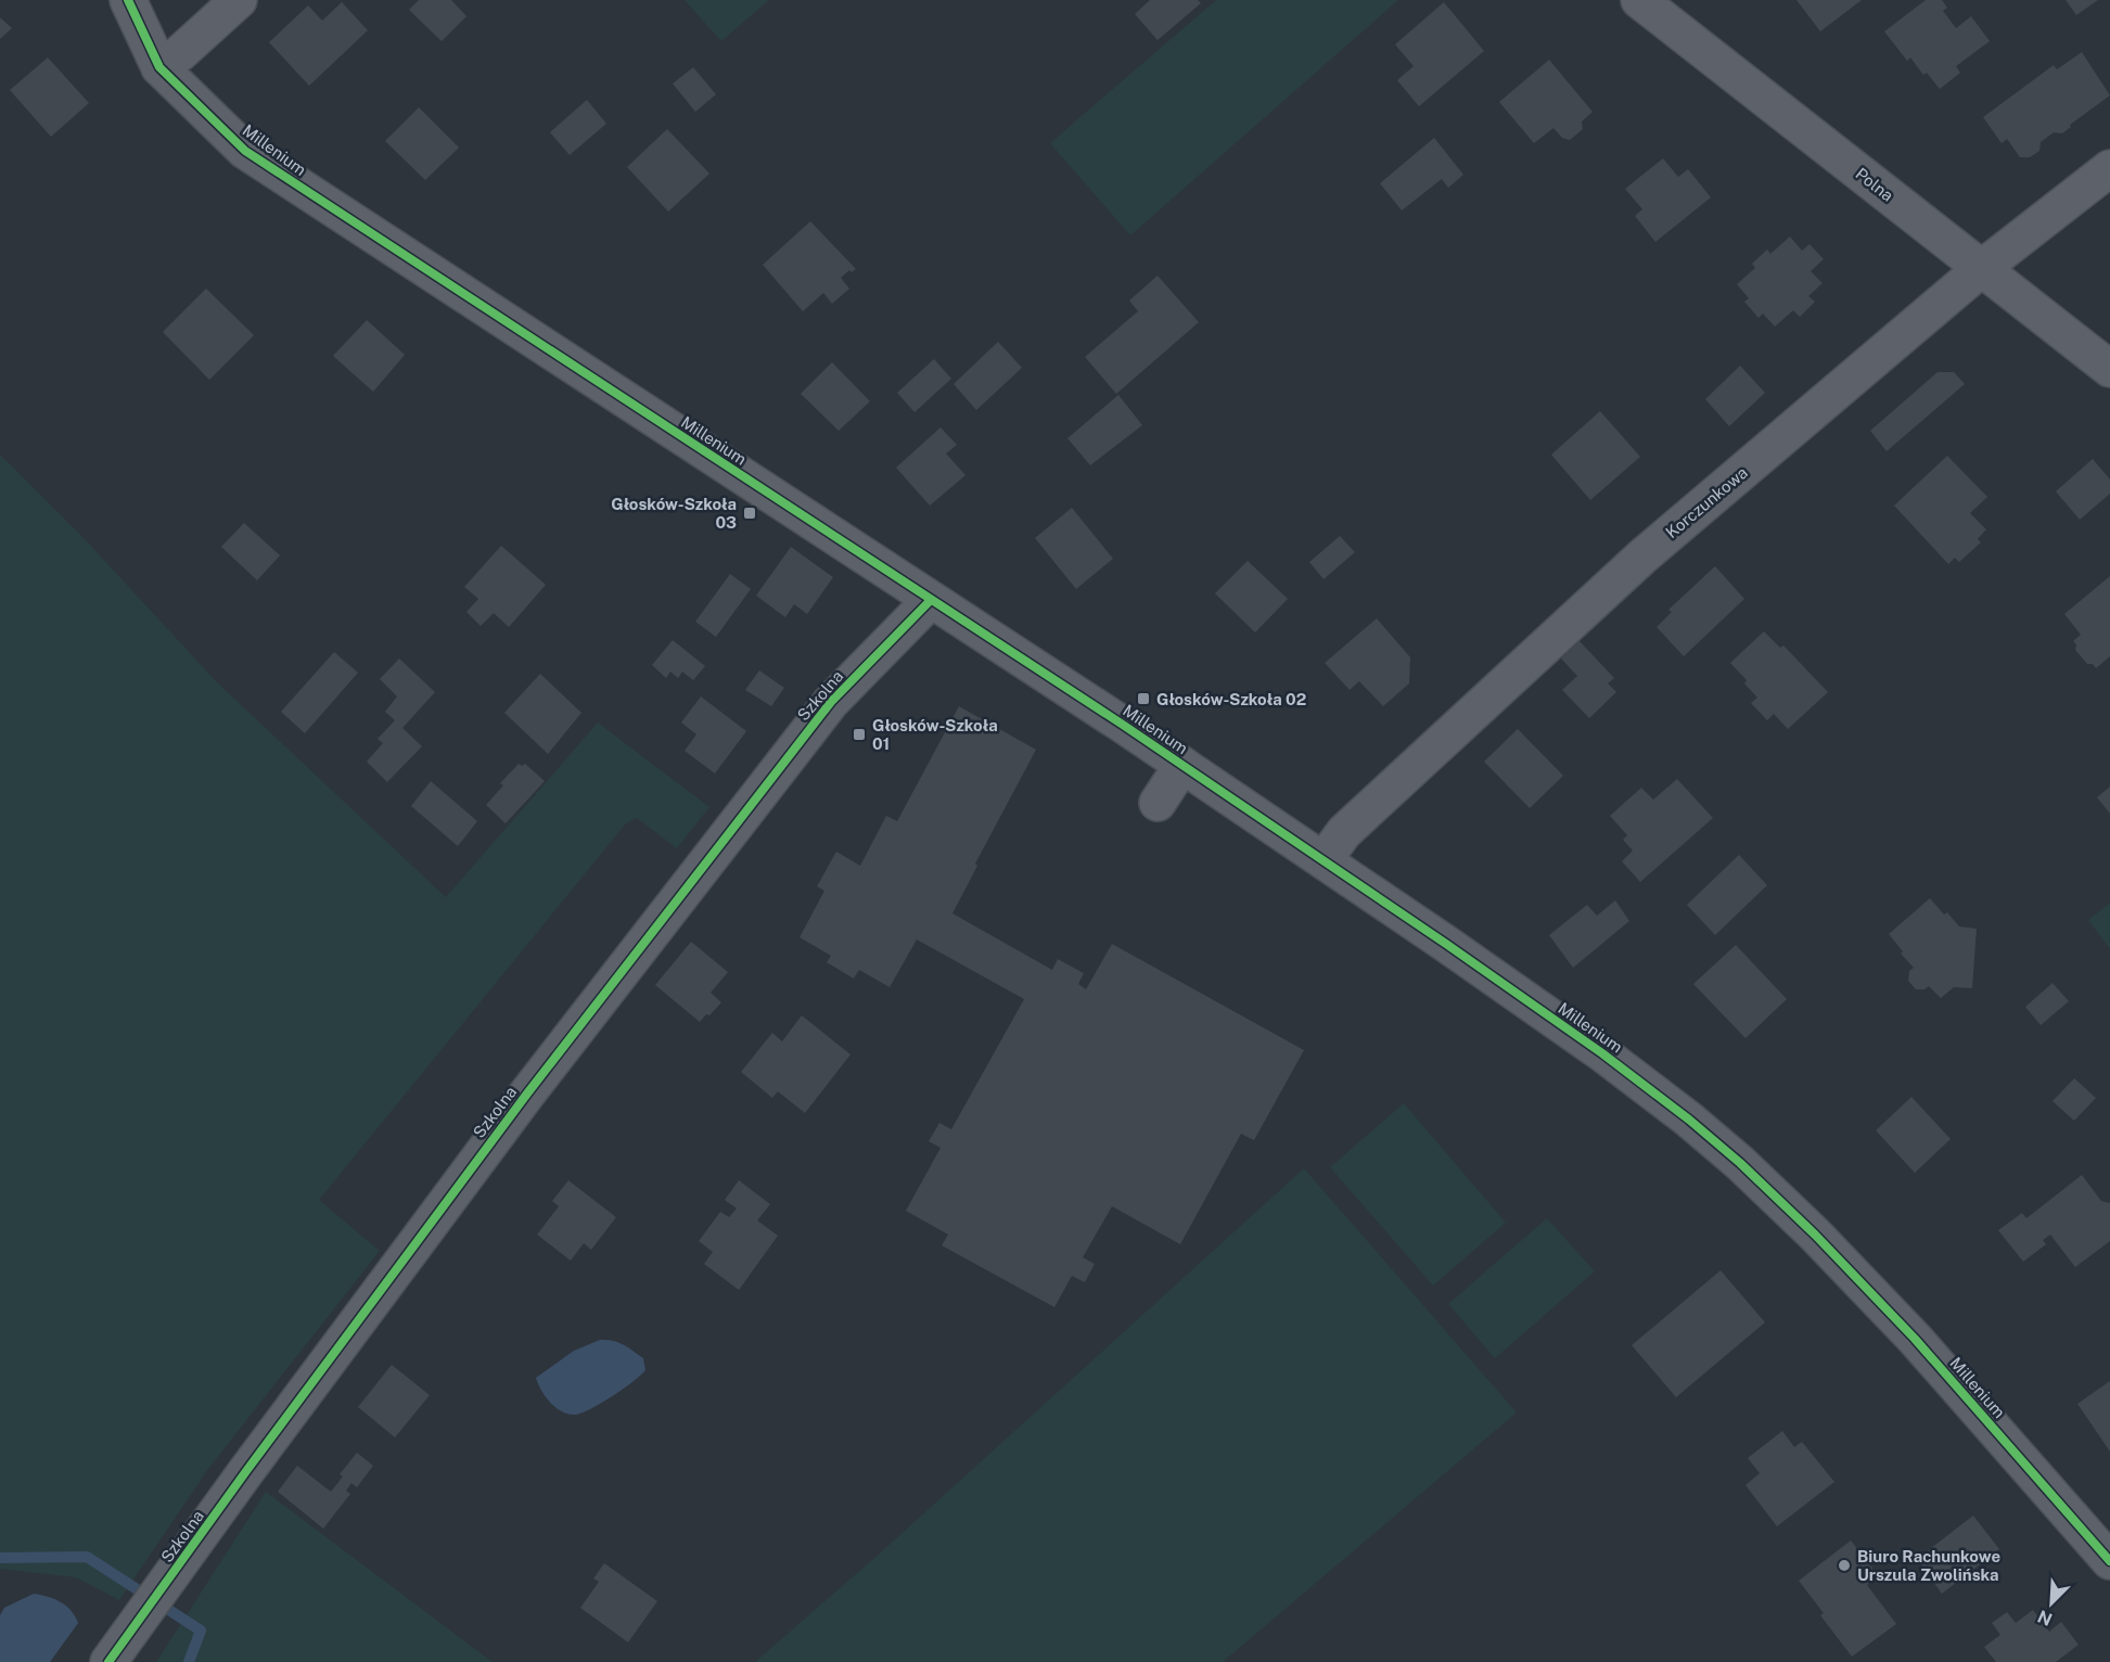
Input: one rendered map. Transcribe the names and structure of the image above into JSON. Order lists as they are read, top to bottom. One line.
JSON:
{"streets":{"street":["Millenium","Polna","Korczunkowa","Szkolna"]},"crossings":[["Millenium","Korczunkowa"],["Millenium","Szkolna"],["Polna","Korczunkowa"]],"places":{"transit":["Głosków-Szkoła 03","Głosków-Szkoła 02","Głosków-Szkoła 01"],"other":["Biuro Rachunkowe Urszula Zwolińska"]},"north":"bottom left"}
